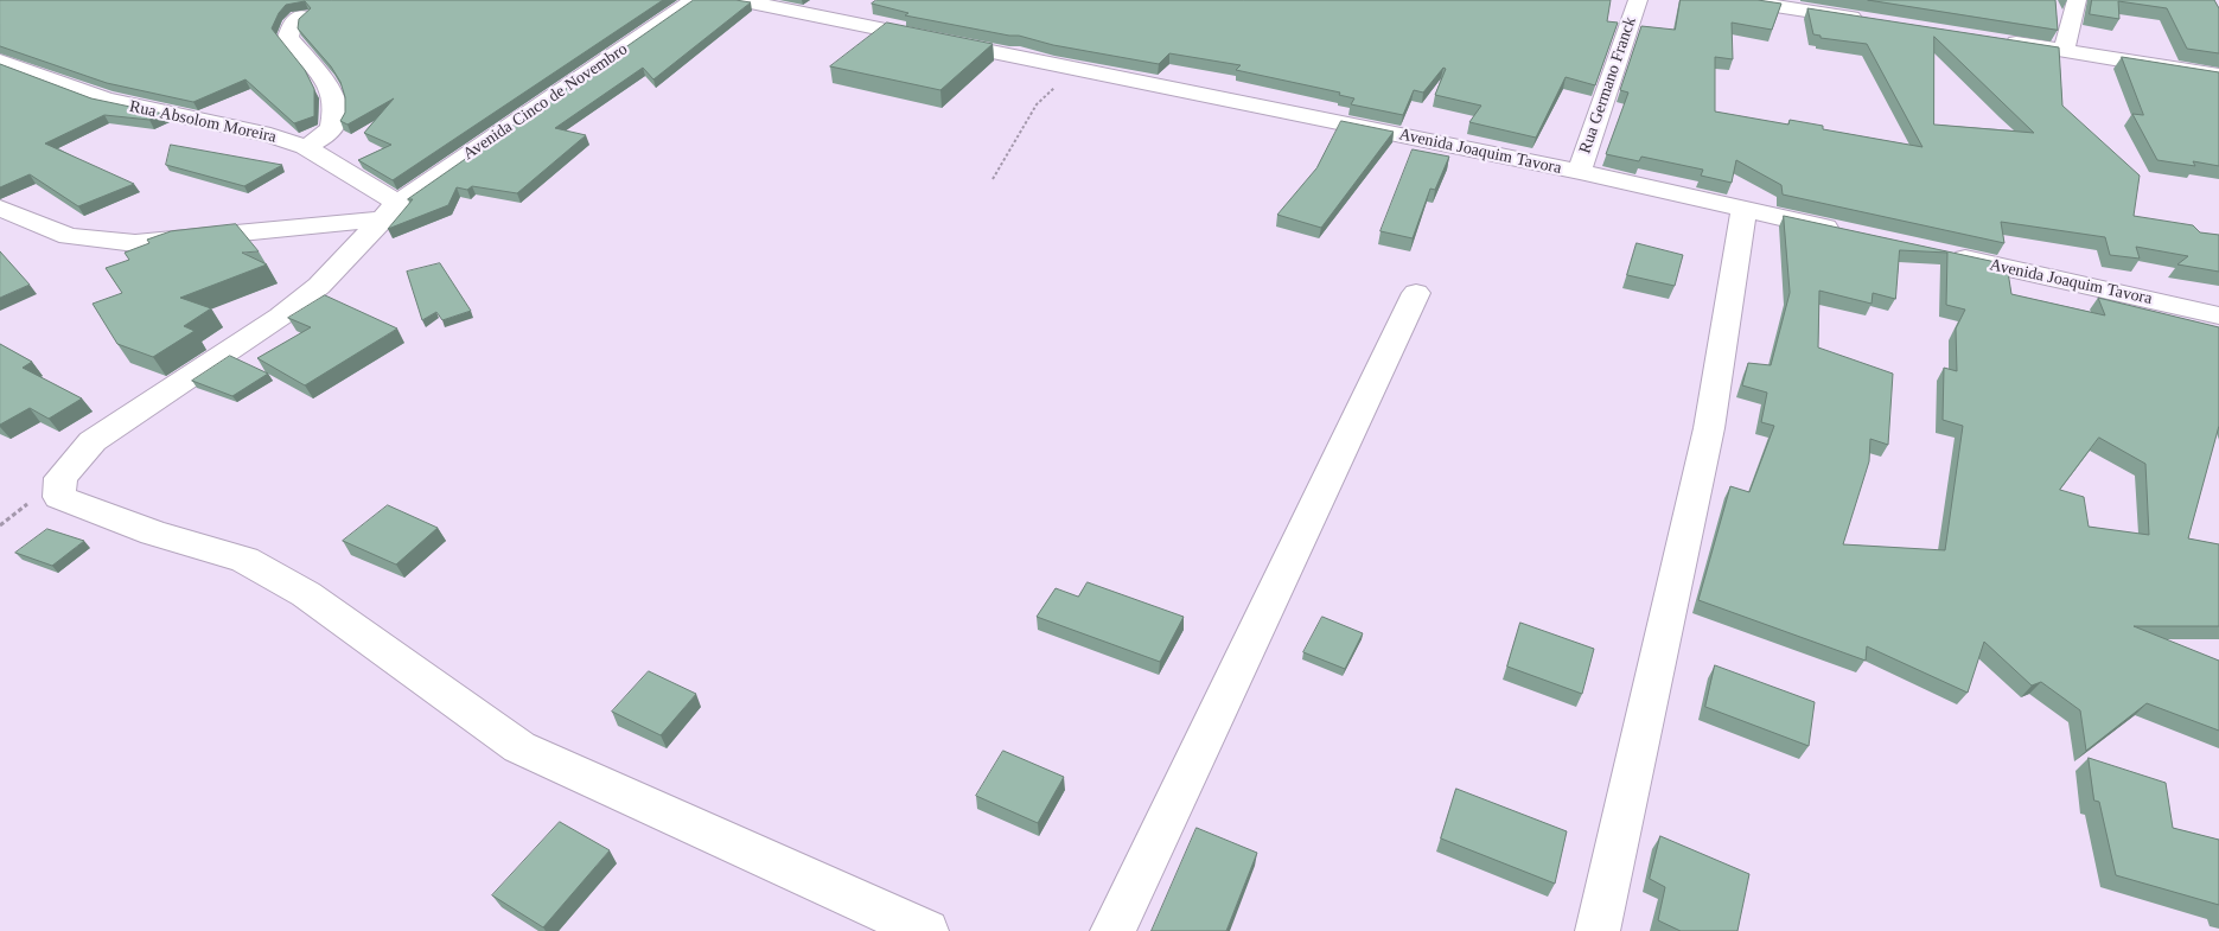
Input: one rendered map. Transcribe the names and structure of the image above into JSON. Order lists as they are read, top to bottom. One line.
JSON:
{"streets":{"street":["Rua Germano Franck","Avenida Cinco de Novembro","Rua Absolom Moreira","Avenida Joaquim Tavora"]},"crossings":[["Rua Germano Franck","Avenida Joaquim Tavora"],["Avenida Cinco de Novembro","Rua Absolom Moreira"]]}
